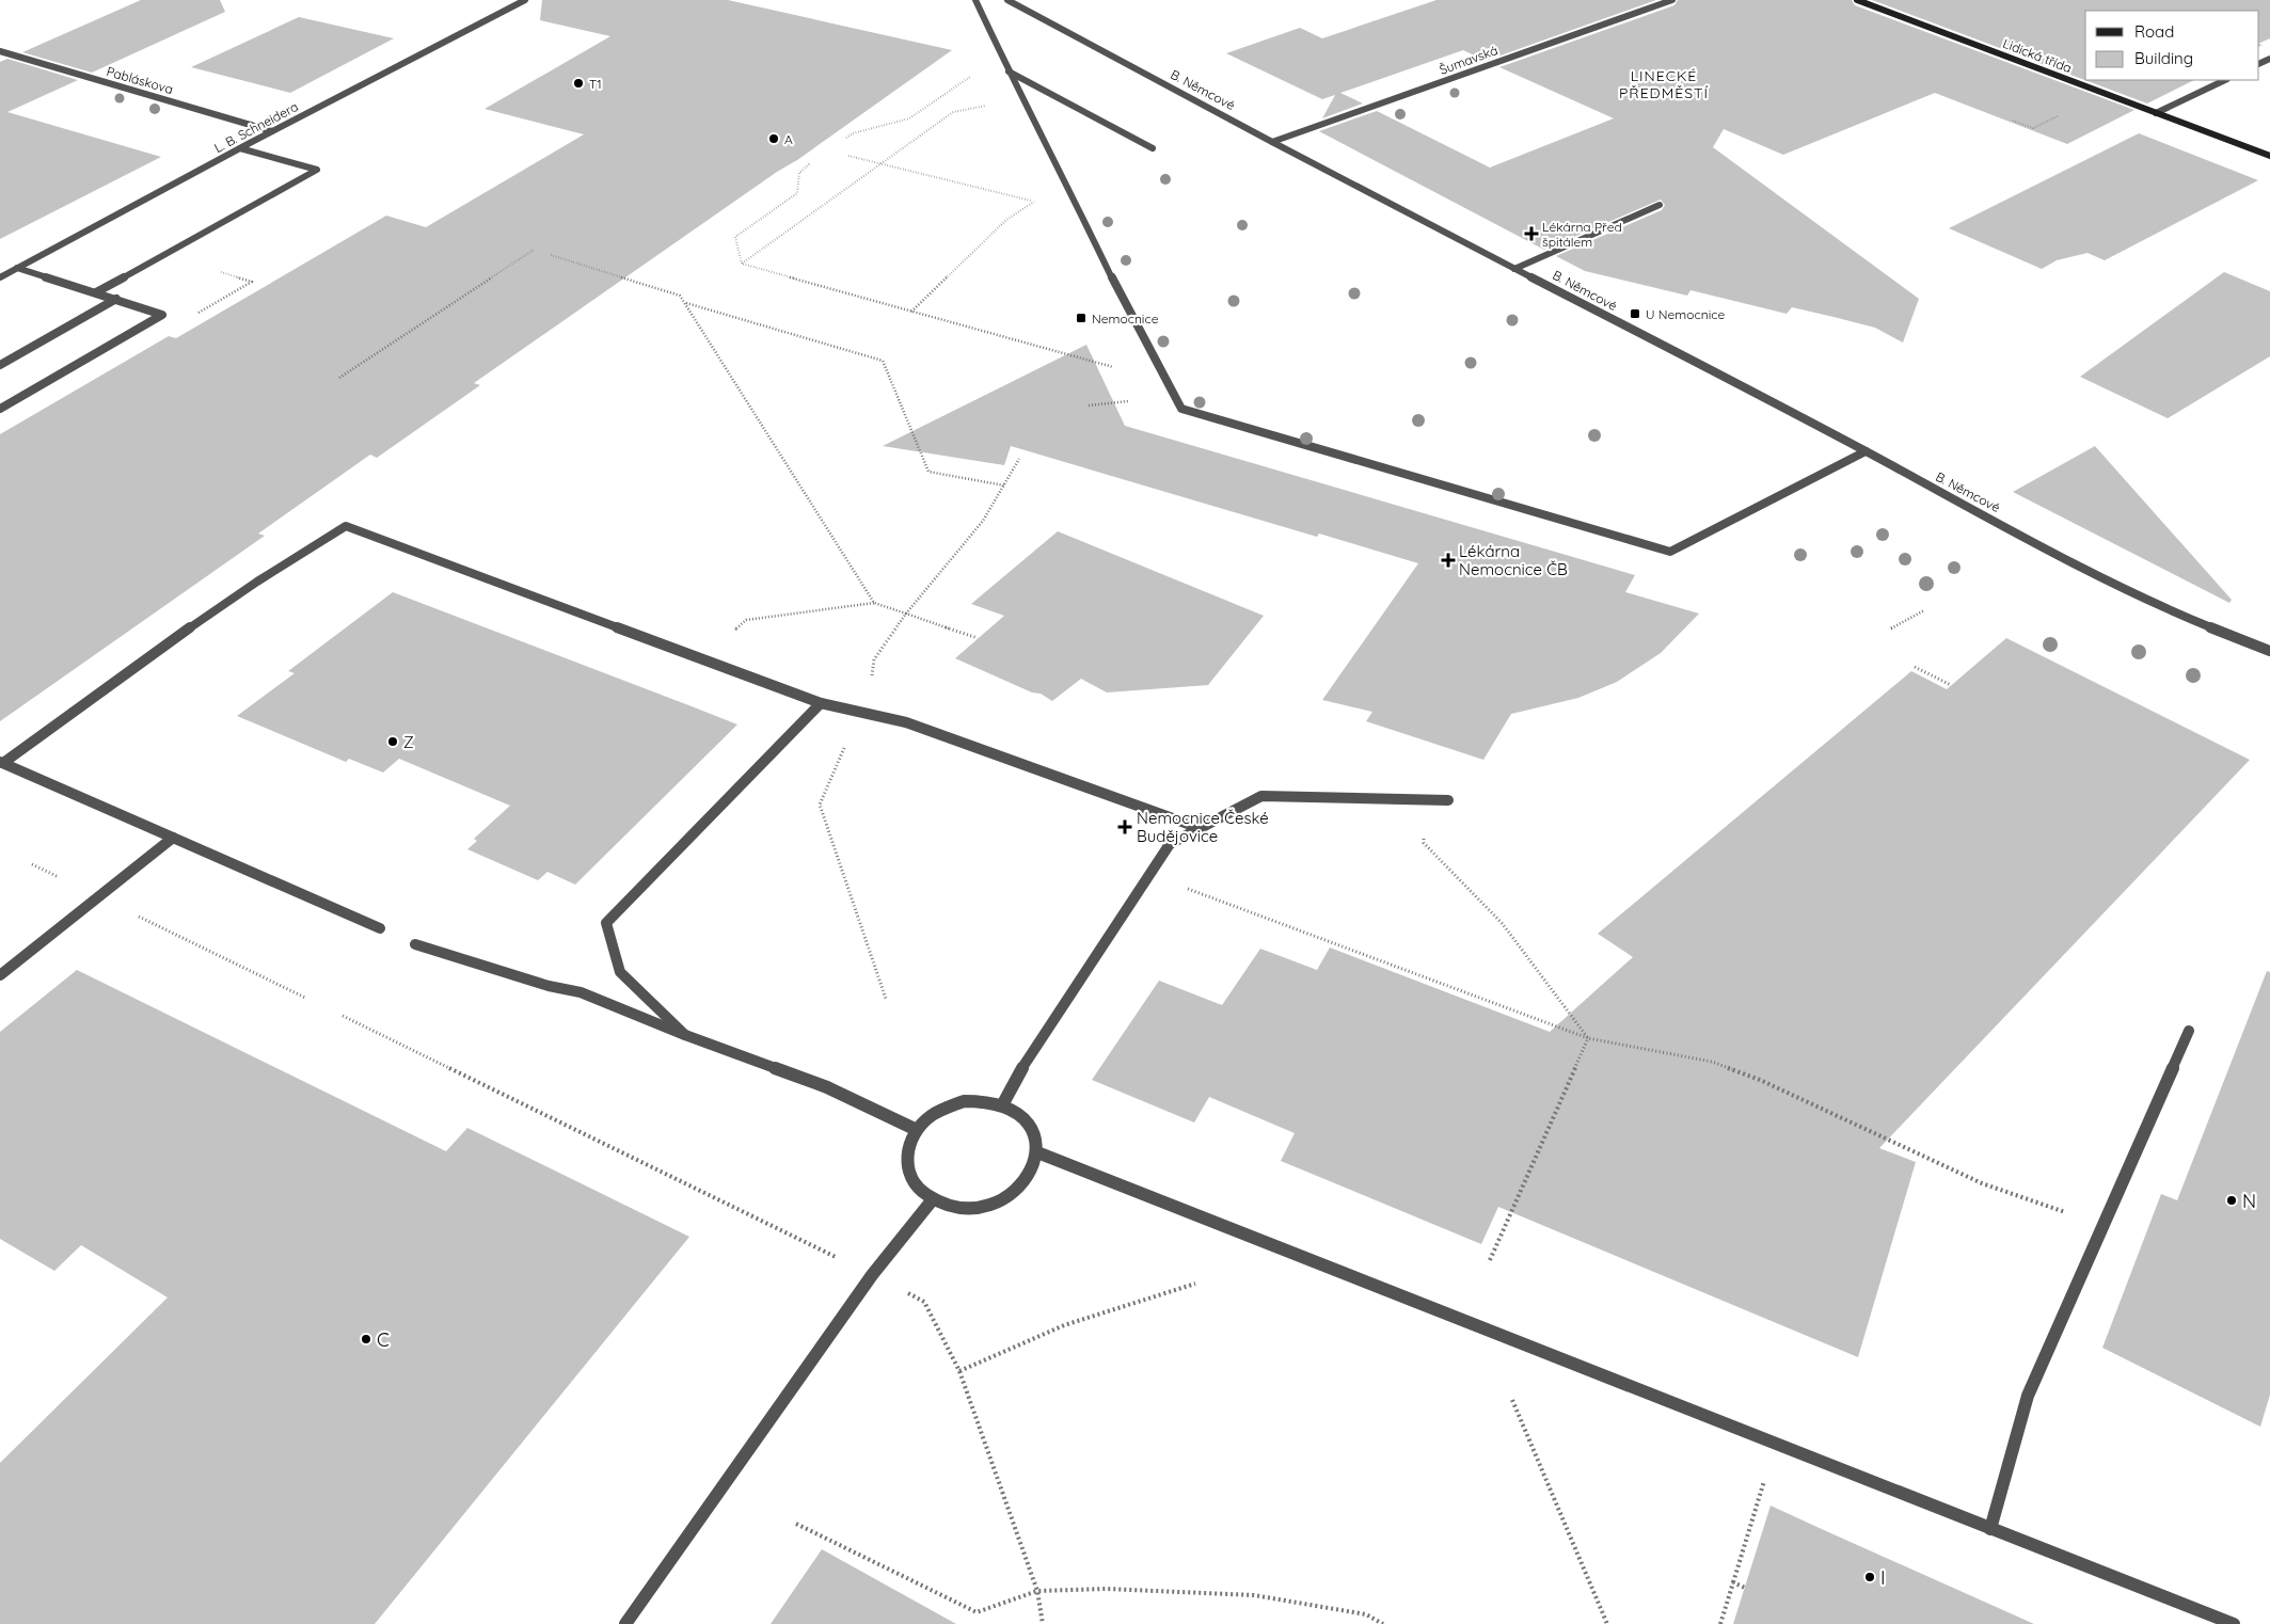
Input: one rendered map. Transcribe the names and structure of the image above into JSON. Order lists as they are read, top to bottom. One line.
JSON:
{"streets":{"street":["Lidická třída","Šumavská","Pabláskova","B. Němcové","L. B. Schneidera"]},"crossings":[["Šumavská","B. Němcové"],["Pabláskova","L. B. Schneidera"]],"districts":["LINECKÉ PŘEDMĚSTÍ"],"places":{"other":["T1","A","Z","N","C","I"],"health":["Lékárna Před špitálem","Lékárna Nemocnice ČB","Nemocnice České Budějovice"],"transit":["U Nemocnice","Nemocnice"]},"legend":["Road","Building"]}
